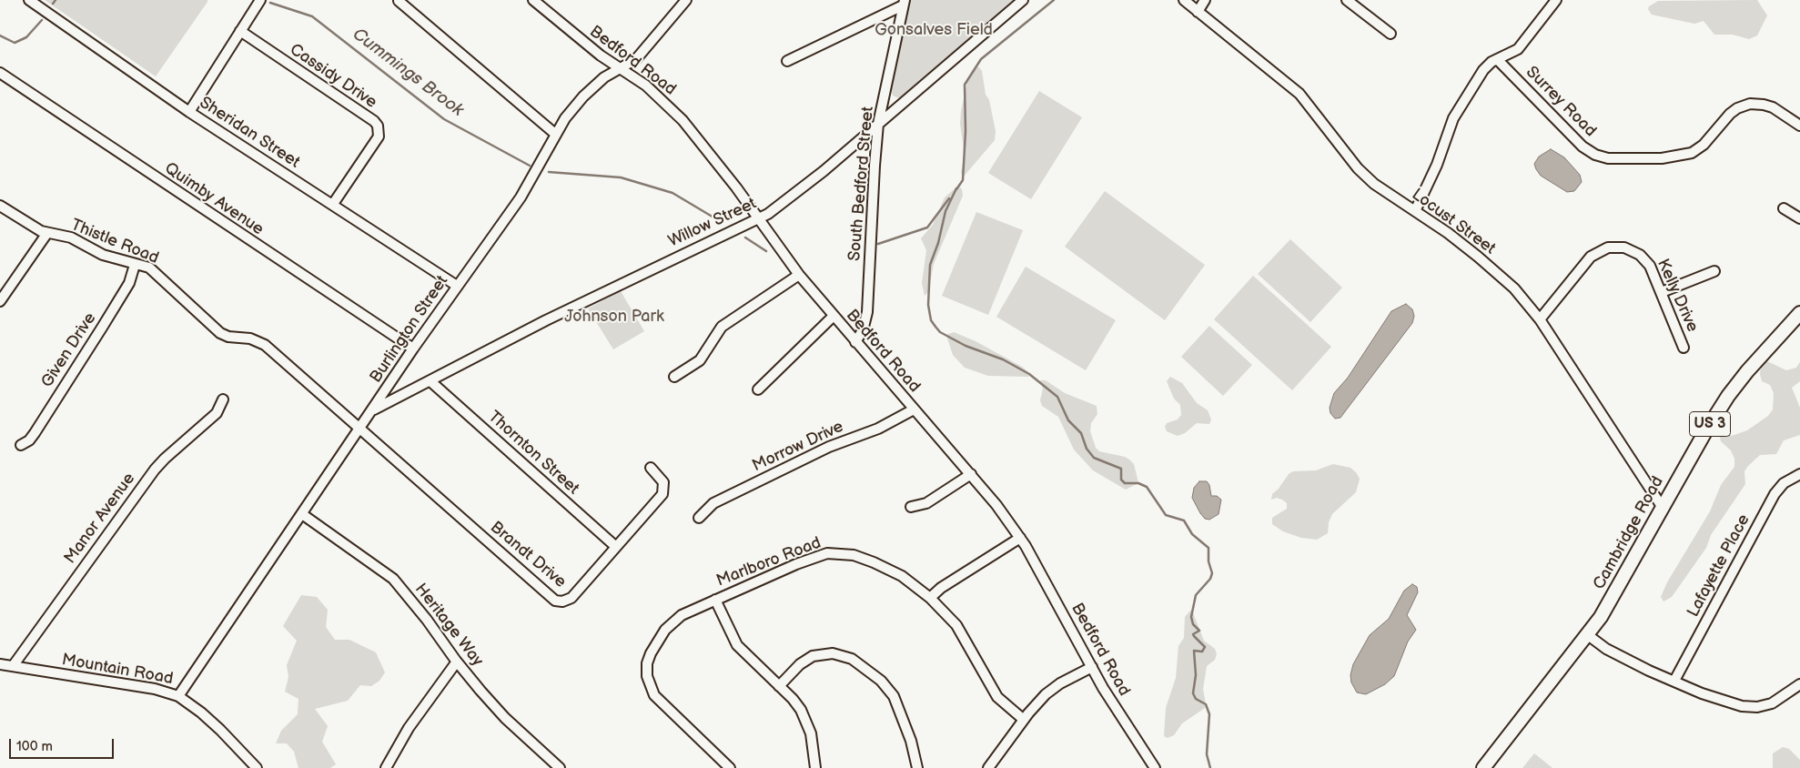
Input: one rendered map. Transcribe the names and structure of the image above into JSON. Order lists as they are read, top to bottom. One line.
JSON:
{"streets":{"highway":["US 3","Cambridge Road"],"street":["Bedford Road","Cassidy Drive","Surrey Road","Sheridan Street","South Bedford Street","Quimby Avenue","Locust Street","Willow Street","Thistle Road","Kelly Drive","Burlington Street","Given Drive","Morrow Drive","Thornton Street","Manor Avenue","Brandt Drive","Marlboro Road","Lafayette Place","Heritage Way","Mountain Road"]},"crossings":[["Bedford Road","South Bedford Street"],["Bedford Road","Willow Street"],["Bedford Road","Burlington Street"],["Bedford Road","Morrow Drive"],["Cassidy Drive","Sheridan Street"],["Sheridan Street","Burlington Street"],["South Bedford Street","Willow Street"],["Quimby Avenue","Burlington Street"],["Locust Street","Kelly Drive"],["Locust Street","Cambridge Road"],["Willow Street","Burlington Street"],["Willow Street","Thornton Street"],["Thistle Road","Burlington Street"],["Thistle Road","Given Drive"],["Thistle Road","Brandt Drive"],["Burlington Street","Brandt Drive"],["Burlington Street","Heritage Way"],["Burlington Street","Mountain Road"],["Thornton Street","Brandt Drive"],["Manor Avenue","Mountain Road"]],"water":["Cummings Brook"],"parks":["Gonsalves Field","Johnson Park"],"scale_bar":"100 m"}
